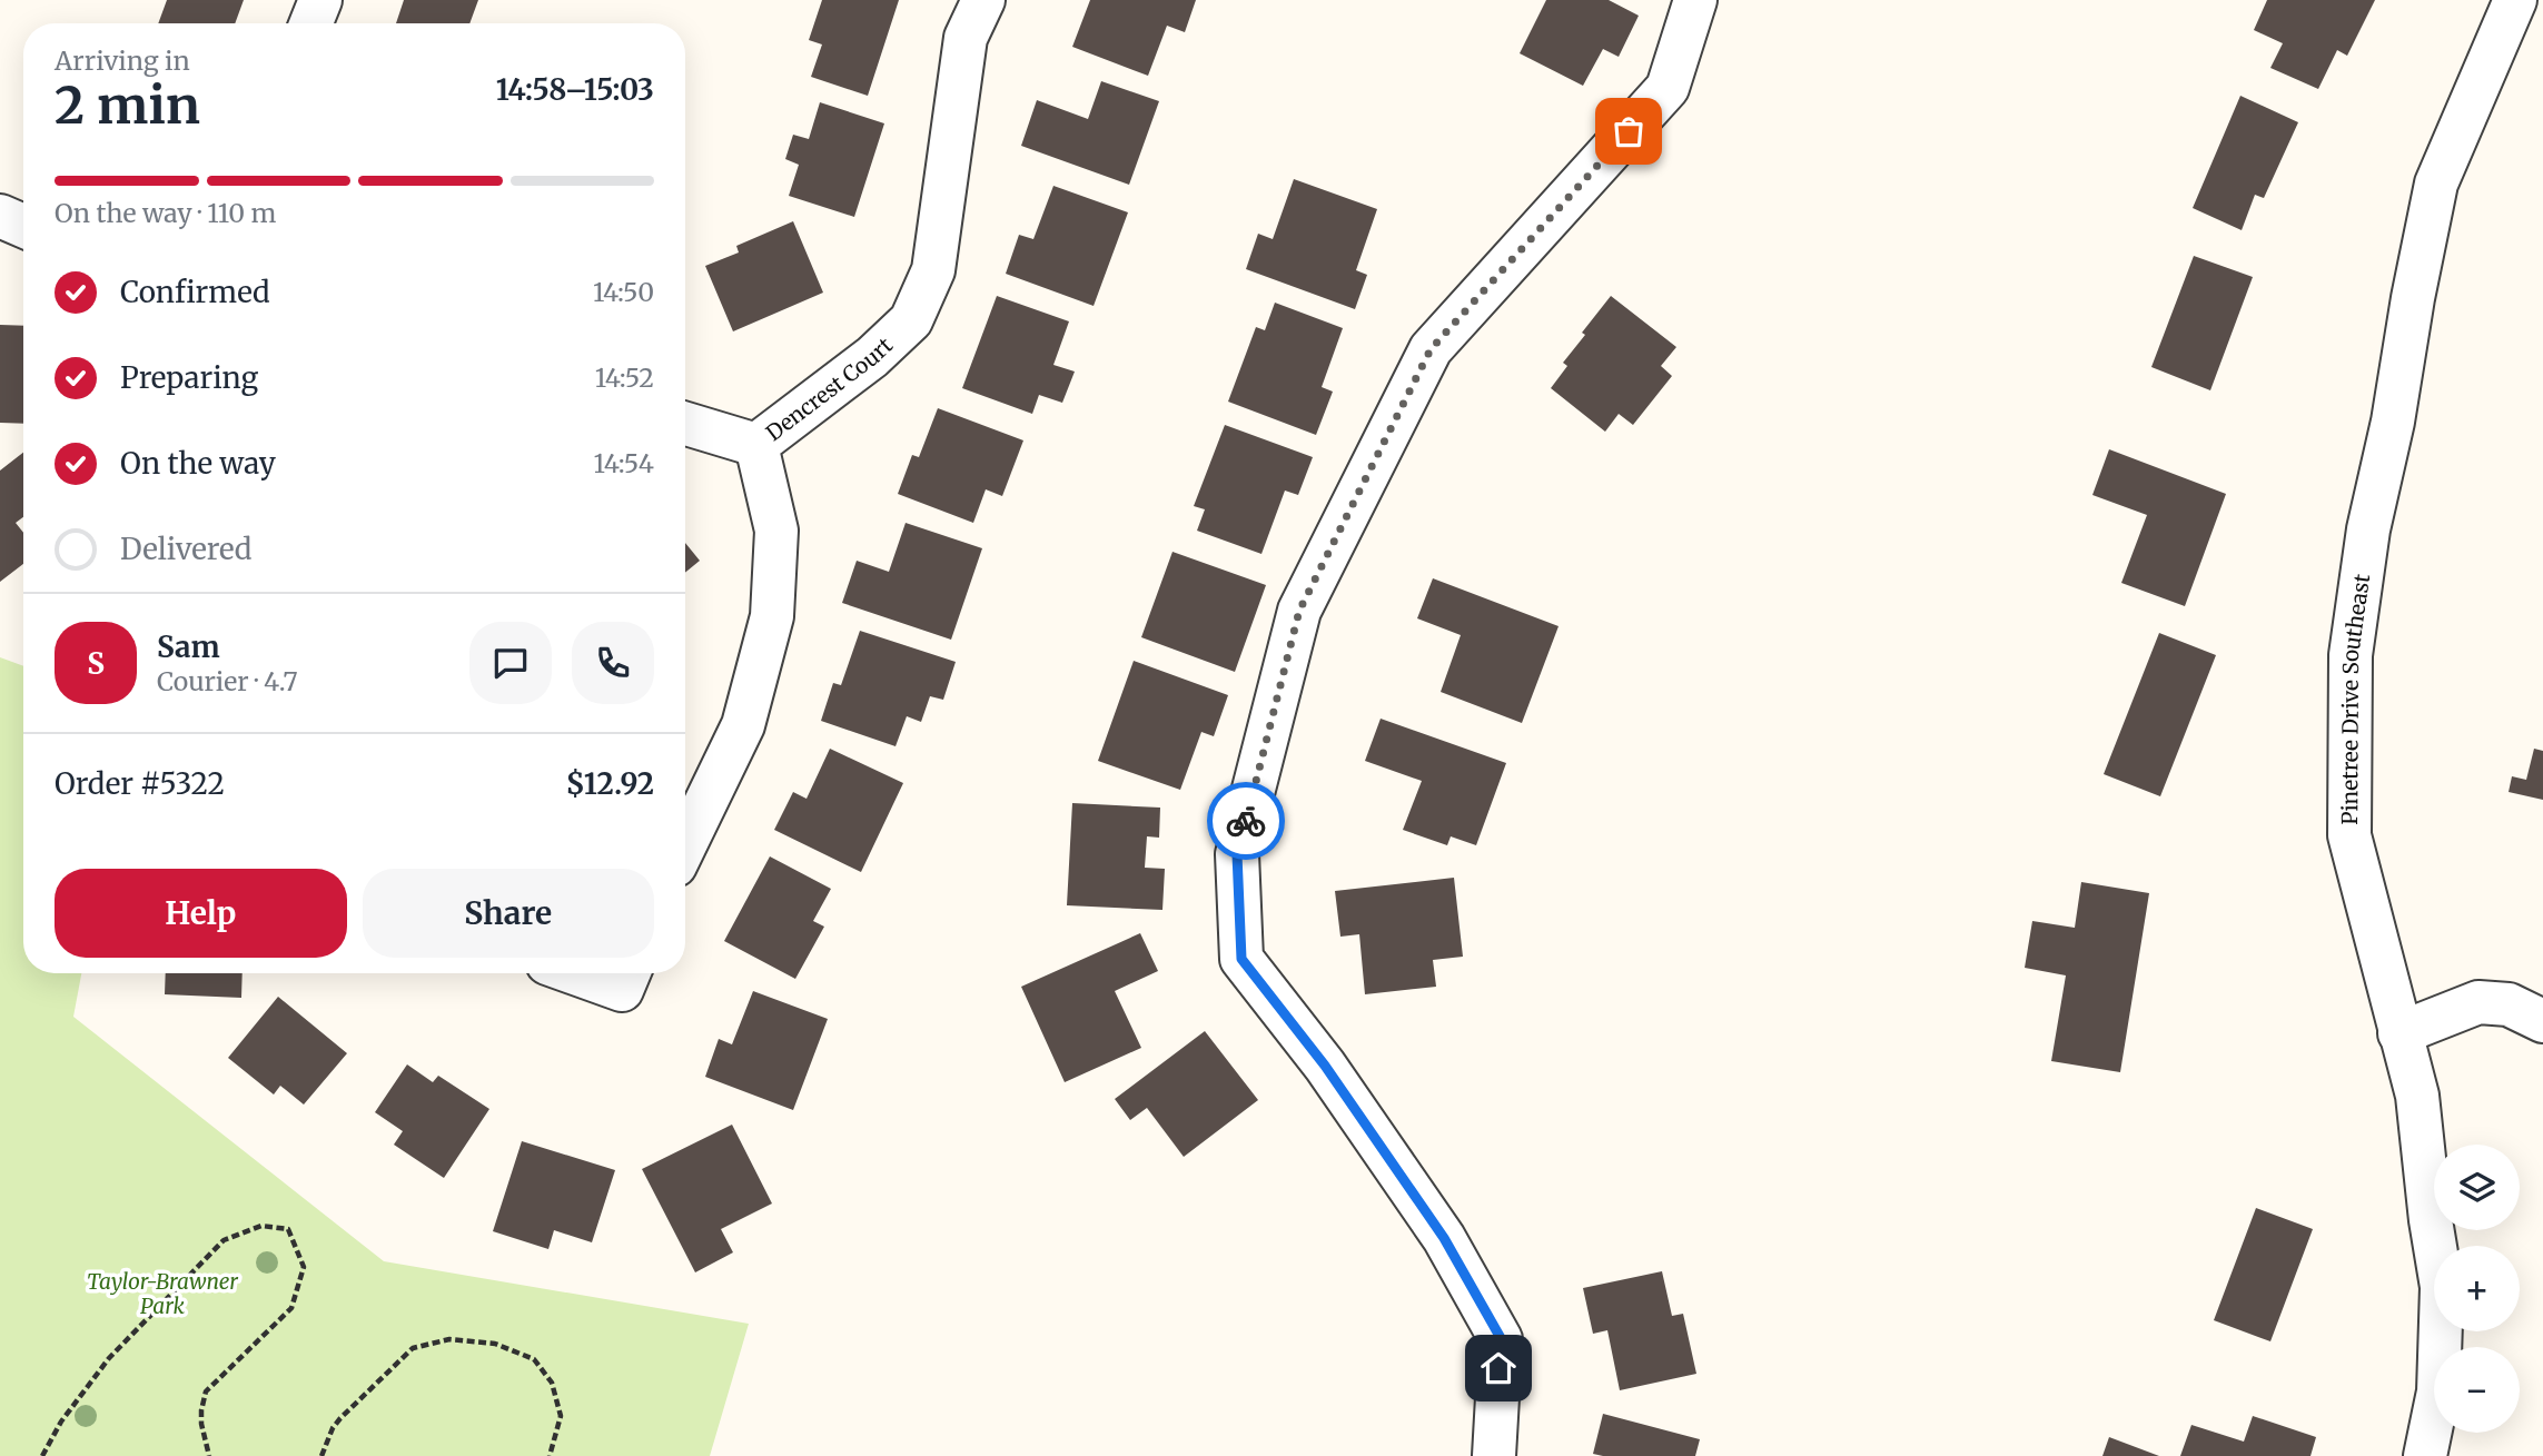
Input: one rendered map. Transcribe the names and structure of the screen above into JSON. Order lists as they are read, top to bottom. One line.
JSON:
{"streets":{"street":["Dencrest Court","Pinetree Drive Southeast"]},"parks":["Taylor-Brawner Park"],"page":{"heading":["2 min","Arriving in","14:58–15:03"],"panel":["Sam","Courier · 4.7","Order #5322","$12.92"],"bar":"On the way · 110 m","list":[["Confirmed","14:50"],["Preparing","14:52"],["On the way","14:54"],"Delivered"],"round":"S","buttons":["Help","Share"],"map_buttons":["+","−"]}}
